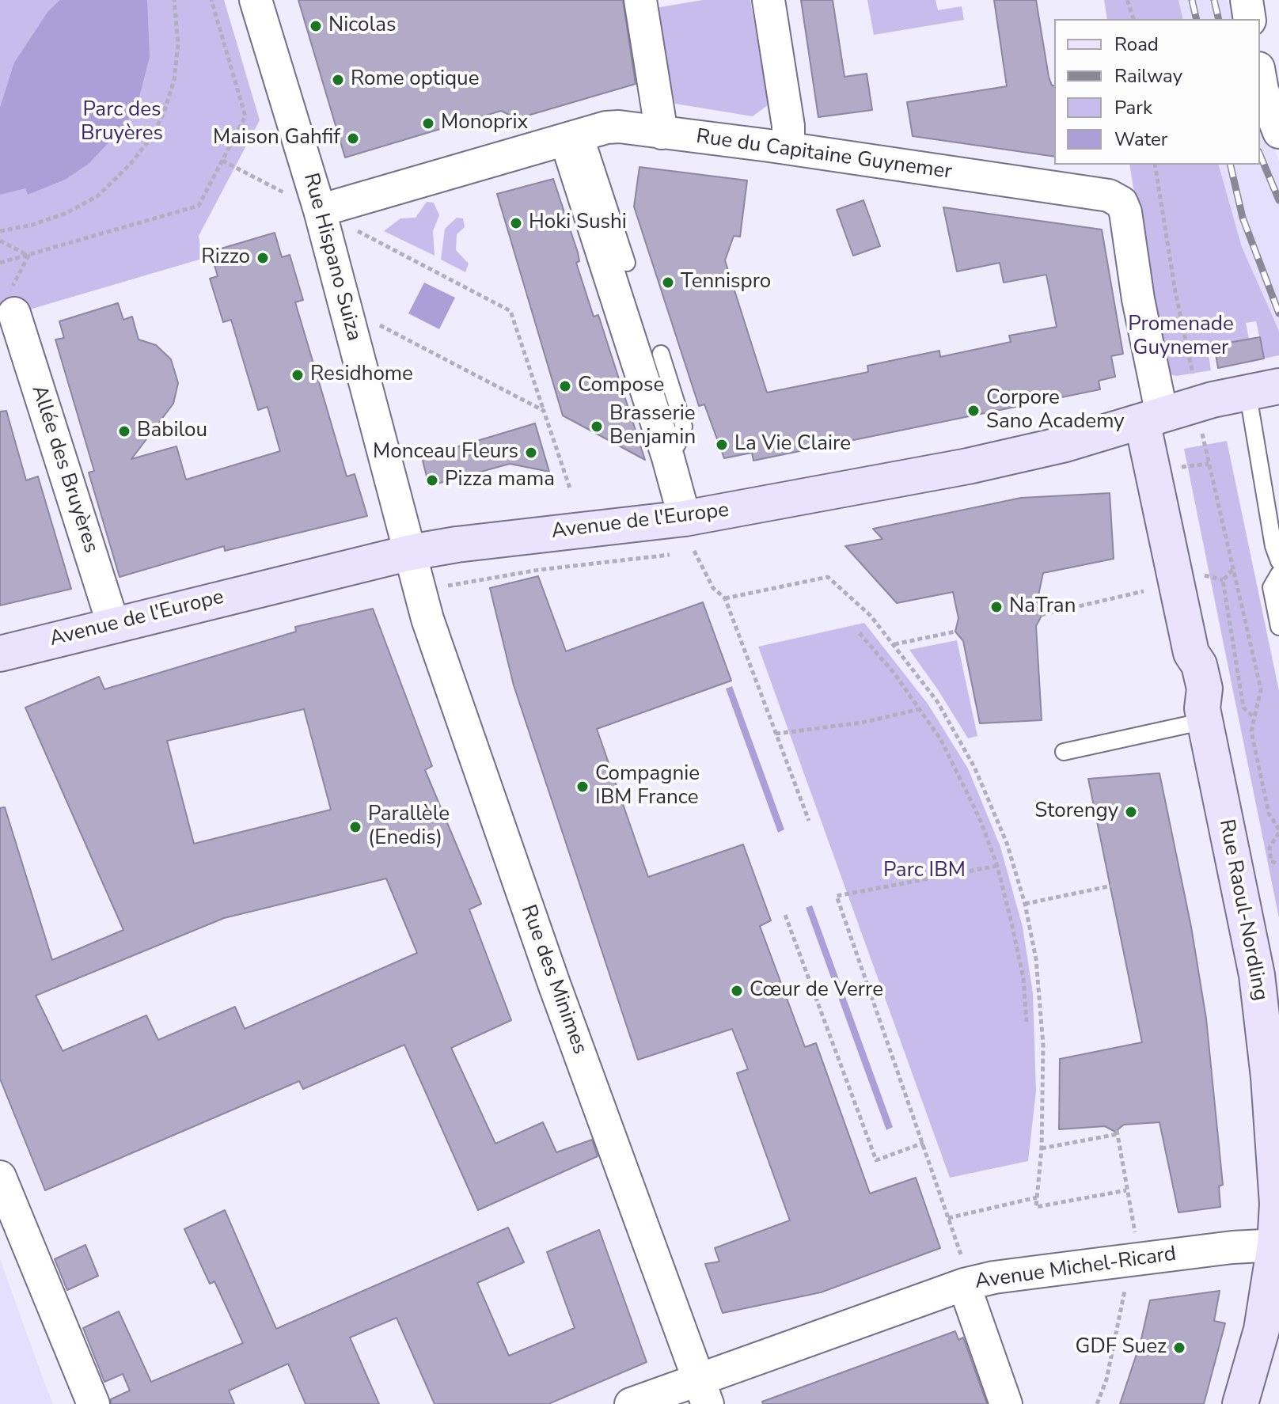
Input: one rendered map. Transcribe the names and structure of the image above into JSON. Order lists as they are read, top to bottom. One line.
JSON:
{"streets":{"main road":["Avenue de l'Europe","Rue Raoul-Nordling"],"street":["Rue du Capitaine Guynemer","Rue Hispano Suiza","Allée des Bruyères","Rue des Minimes","Avenue Michel-Ricard"]},"crossings":[["Rue du Capitaine Guynemer","Rue Hispano Suiza"],["Rue du Capitaine Guynemer","Avenue de l'Europe"],["Rue du Capitaine Guynemer","Rue Raoul-Nordling"],["Rue Hispano Suiza","Avenue de l'Europe"],["Rue Hispano Suiza","Rue des Minimes"],["Allée des Bruyères","Avenue de l'Europe"],["Avenue de l'Europe","Rue Raoul-Nordling"],["Avenue de l'Europe","Rue des Minimes"],["Rue Raoul-Nordling","Avenue Michel-Ricard"],["Rue des Minimes","Avenue Michel-Ricard"]],"parks":["Parc des Bruyères","Promenade Guynemer","Parc IBM"],"places":["Nicolas","Rome optique","Monoprix","Maison Gahfif","Hoki Sushi","Rizzo","Tennispro","Residhome","Compose","Corpore Sano Academy","Brasserie Benjamin","Babilou","La Vie Claire","Monceau Fleurs","Pizza mama","NaTran","Compagnie IBM France","Storengy","Parallèle (Enedis)","Cœur de Verre","GDF Suez"],"legend":["Road","Railway","Park","Water"]}
